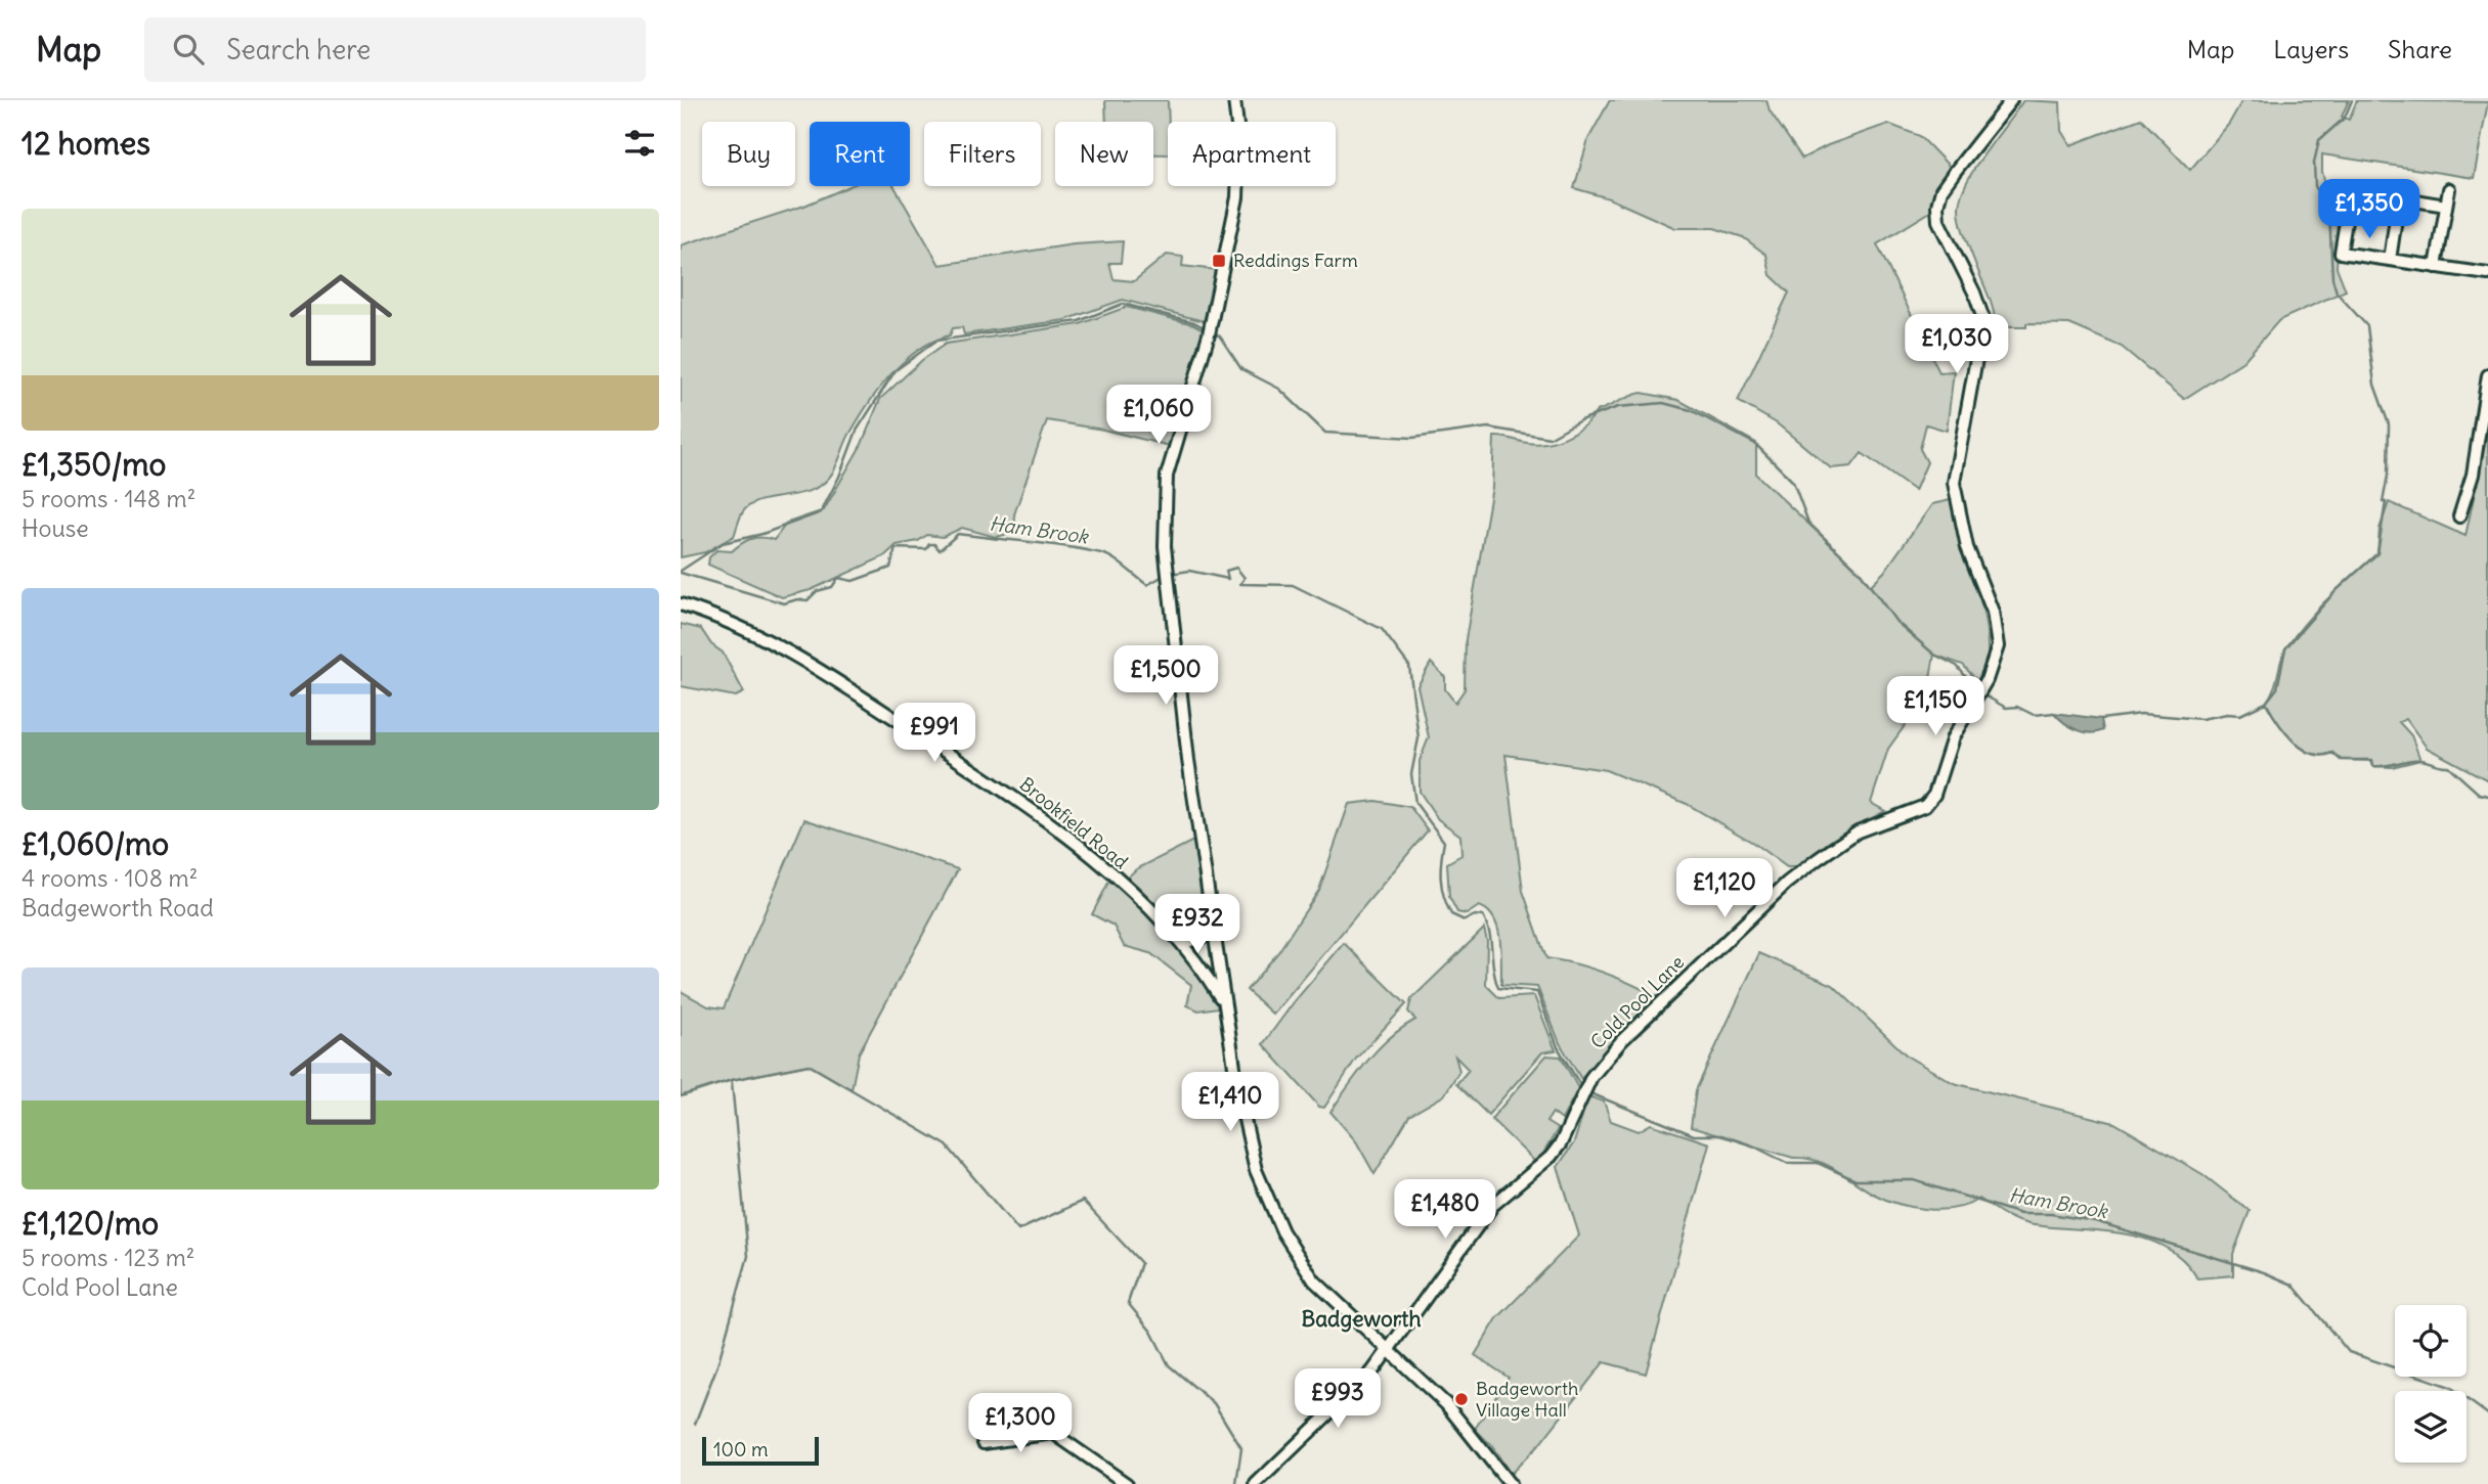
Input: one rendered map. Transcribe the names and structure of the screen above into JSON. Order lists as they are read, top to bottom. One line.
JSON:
{"streets":{"street":["Brookfield Road","Cold Pool Lane"]},"districts":["Badgeworth"],"water":["Ham Brook"],"places":{"transit":["Reddings Farm"],"other":["Badgeworth Village Hall"]},"scale_bar":"100 m","page":{"header":"Map","search":"Search here","nav":["Map","Layers","Share"],"heading":"12 homes","chip":["Buy","Rent","Filters","New","Apartment"],"price":["£1,350","£1,030","£1,060","£1,500","£1,150","£991","£1,120","£932","£1,410","£1,480","£993","£1,300"],"list":[{"name":"£1,350/mo","note":"5 rooms · 148 m² · House"},{"name":"£1,060/mo","note":"4 rooms · 108 m² · Badgeworth Road"},{"name":"£1,120/mo","note":"5 rooms · 123 m² · Cold Pool Lane"}],"scale":"100 m"}}
